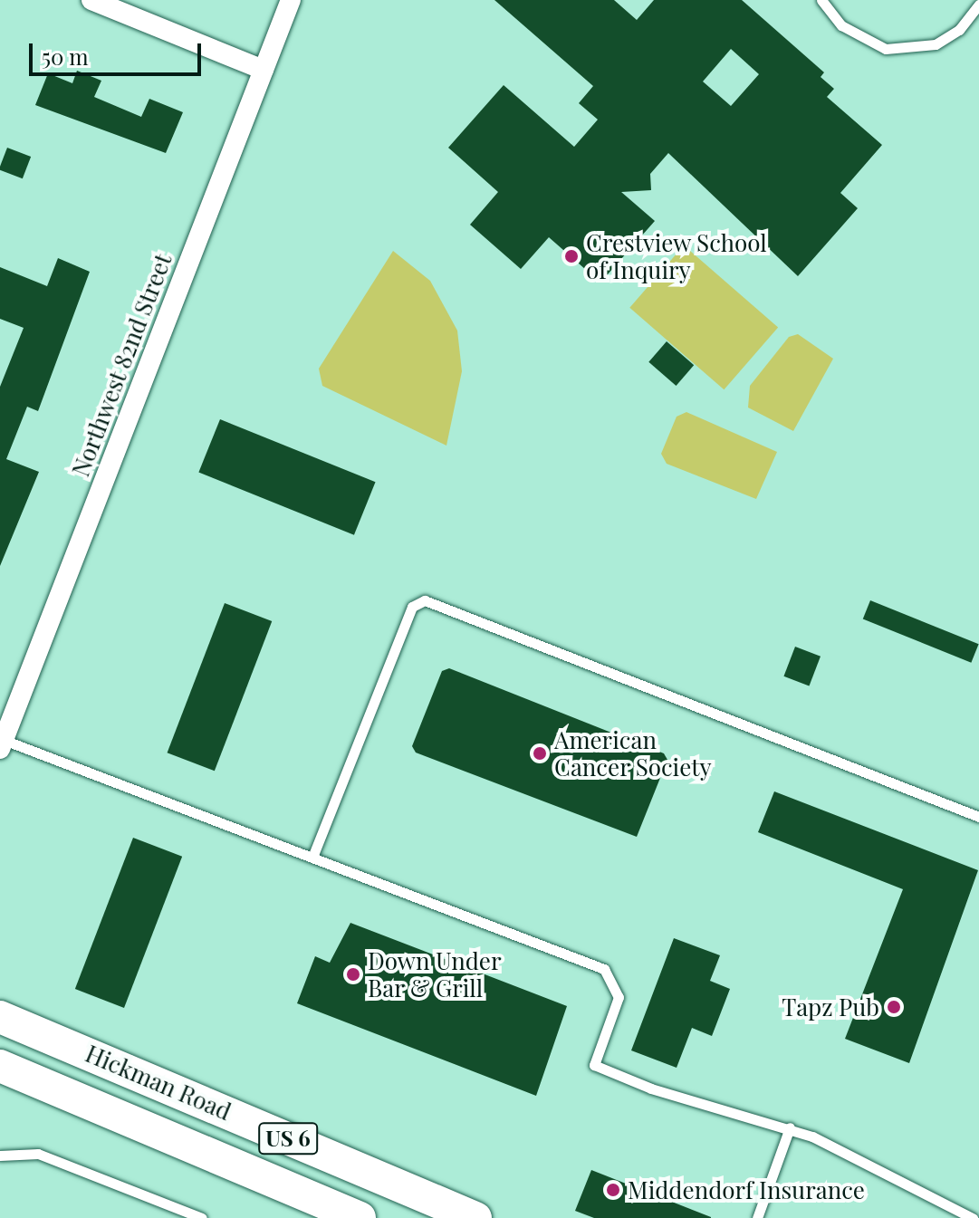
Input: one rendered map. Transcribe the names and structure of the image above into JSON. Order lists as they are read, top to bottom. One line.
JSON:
{"streets":{"main road":["Hickman Road","US 6"],"street":["Northwest 82nd Street"]},"places":["Crestview School of Inquiry","American Cancer Society","Down Under Bar & Grill","Tapz Pub","Middendorf Insurance"],"scale_bar":"50 m"}
